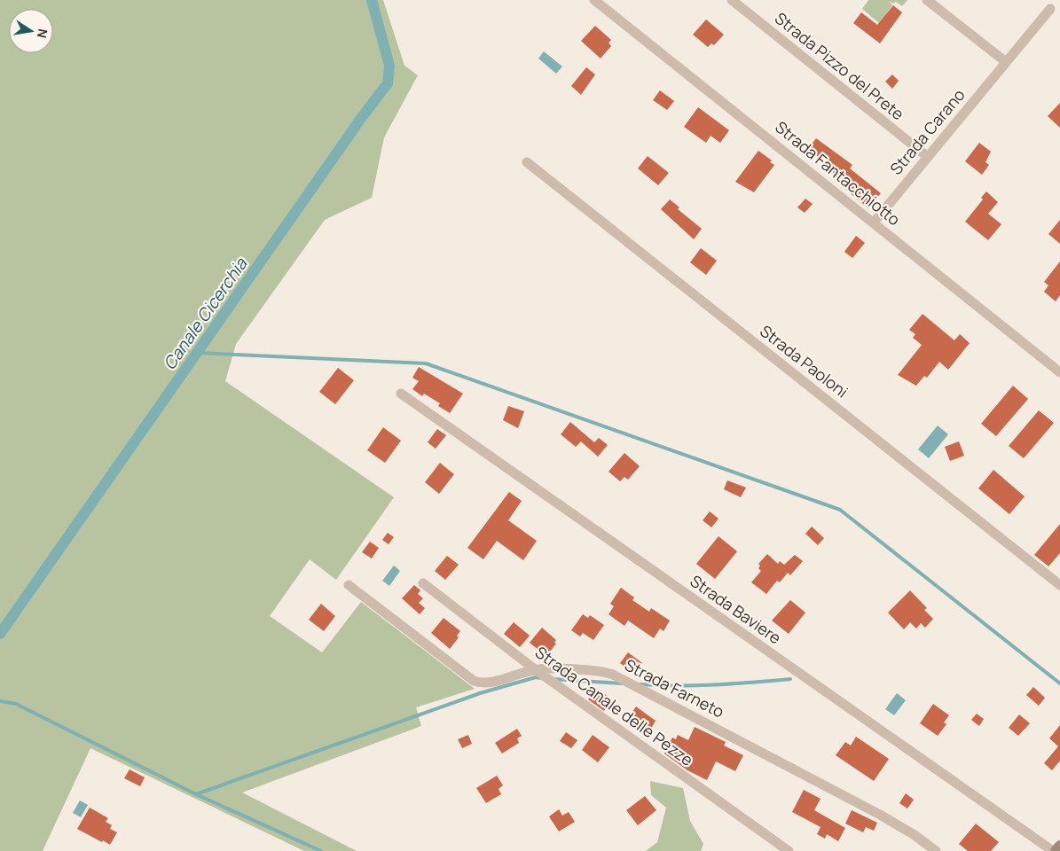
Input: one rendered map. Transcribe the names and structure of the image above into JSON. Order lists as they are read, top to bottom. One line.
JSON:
{"streets":{"street":["Strada Pizzo del Prete","Strada Carano","Strada Fantacchiotto","Strada Paoloni","Strada Baviere","Strada Farneto","Strada Canale delle Pezze"]},"crossings":[["Strada Pizzo del Prete","Strada Carano"],["Strada Carano","Strada Fantacchiotto"],["Strada Farneto","Strada Canale delle Pezze"]],"water":["Canale Cicerchia"],"north":"right"}
